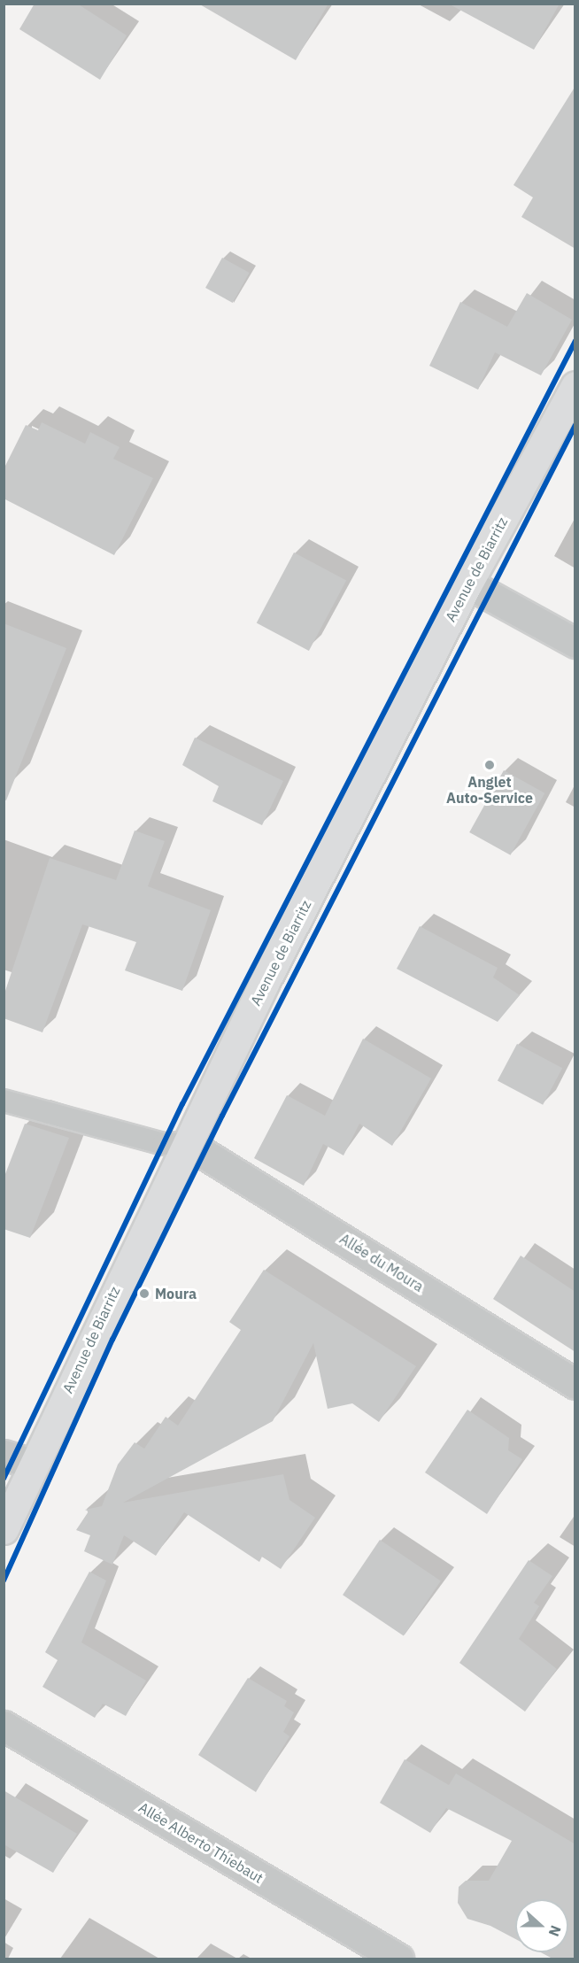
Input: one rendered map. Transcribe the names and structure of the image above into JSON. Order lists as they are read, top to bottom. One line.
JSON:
{"streets":{"main road":["Avenue de Biarritz"],"street":["Allée du Moura","Allée Alberto Thiebaut"]},"crossings":[["Avenue de Biarritz","Allée du Moura"]],"places":["Anglet Auto-Service","Moura"],"north":"right"}
